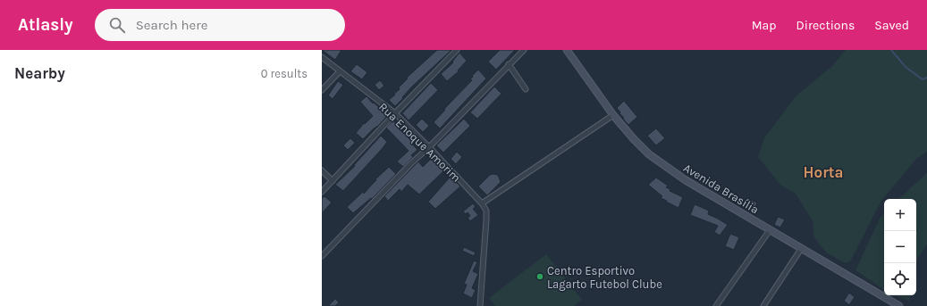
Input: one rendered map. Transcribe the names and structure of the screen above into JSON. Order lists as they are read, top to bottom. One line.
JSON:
{"streets":{"main road":["Avenida Brasília"],"street":["Rua Enoque Amorim"]},"districts":["Horta"],"places":["Centro Esportivo Lagarto Futebol Clube"],"page":{"header":"Atlasly","search":"Search here","nav":["Map","Directions","Saved"],"heading":["Nearby","0 results"],"map_buttons":["+","−"]}}
